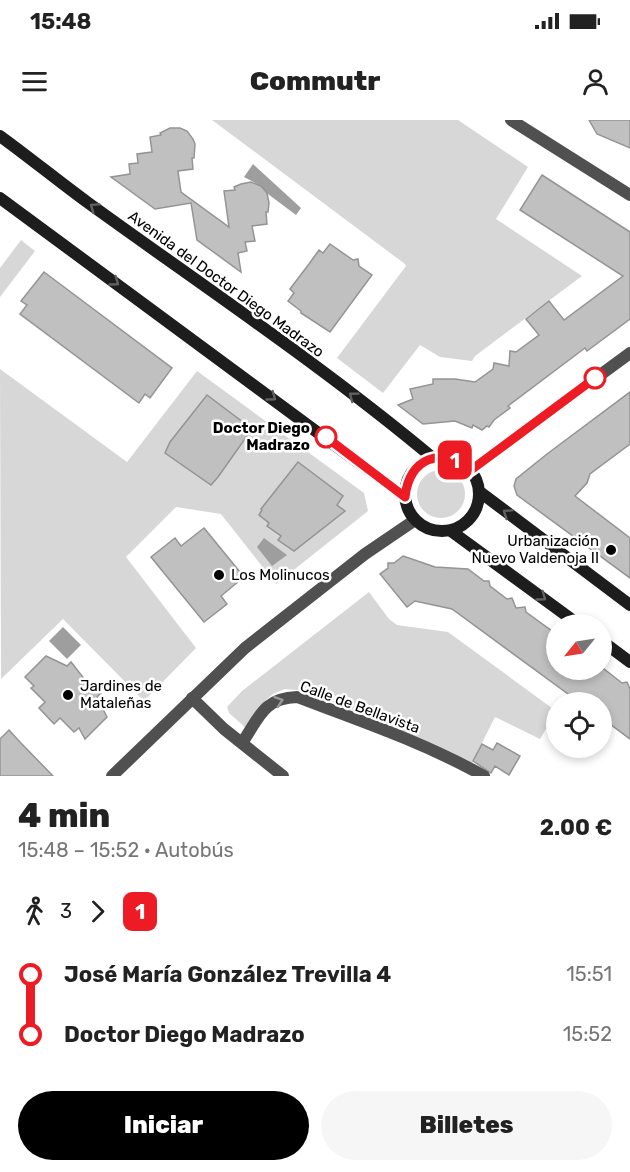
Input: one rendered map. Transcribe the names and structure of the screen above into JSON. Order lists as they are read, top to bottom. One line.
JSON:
{"streets":{"main road":["Avenida del Doctor Diego Madrazo"],"street":["Calle de Bellavista"]},"one_way":["Calle de Bellavista"],"places":["Doctor Diego Madrazo","Urbanización Nuevo Valdenoja II","Los Molinucos","Jardines de Mataleñas"],"lines":["bus line 1"],"north":"bottom left","page":{"status":"15:48","header":"Commutr","on_map":"1","heading":["4 min","15:48 – 15:52 · Autobús","2.00 €"],"legs":["3","1"],"list":[{"name":"José María González Trevilla 4","value":"15:51"},{"name":"Doctor Diego Madrazo","value":"15:52"}],"buttons":["Iniciar","Billetes"]}}
